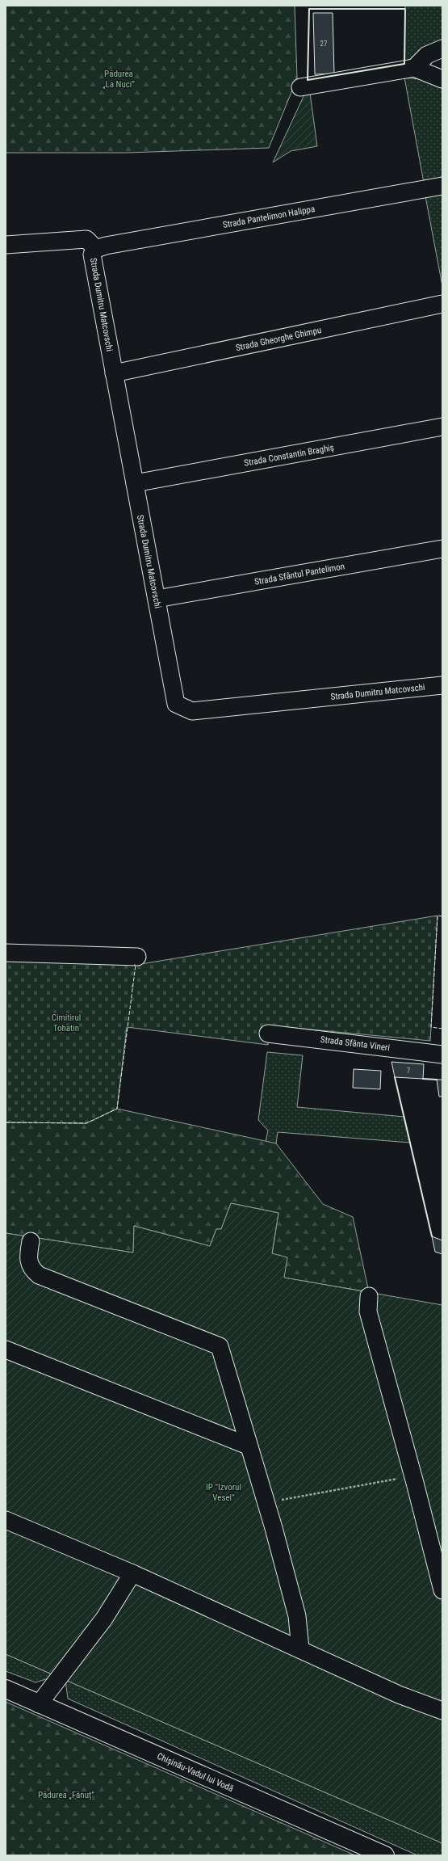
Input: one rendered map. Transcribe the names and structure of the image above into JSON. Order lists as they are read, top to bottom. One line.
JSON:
{"streets":{"main road":["Chișinău-Vadul lui Vodă"],"street":["Strada Pantelimon Halippa","Strada Dumitru Matcovschi","Strada Gheorghe Ghimpu","Strada Constantin Braghiş","Strada Sfântul Pantelimon","Strada Sfânta Vineri"]},"crossings":[["Strada Pantelimon Halippa","Strada Dumitru Matcovschi"],["Strada Dumitru Matcovschi","Strada Gheorghe Ghimpu"],["Strada Dumitru Matcovschi","Strada Constantin Braghiş"],["Strada Dumitru Matcovschi","Strada Sfântul Pantelimon"]],"parks":["Pădurea „La Nuci”","Cimitirul Tohatin","IP \"Izvorul Vesel\"","Pădurea „Fănuț”"],"house_numbers":["27","7"]}
